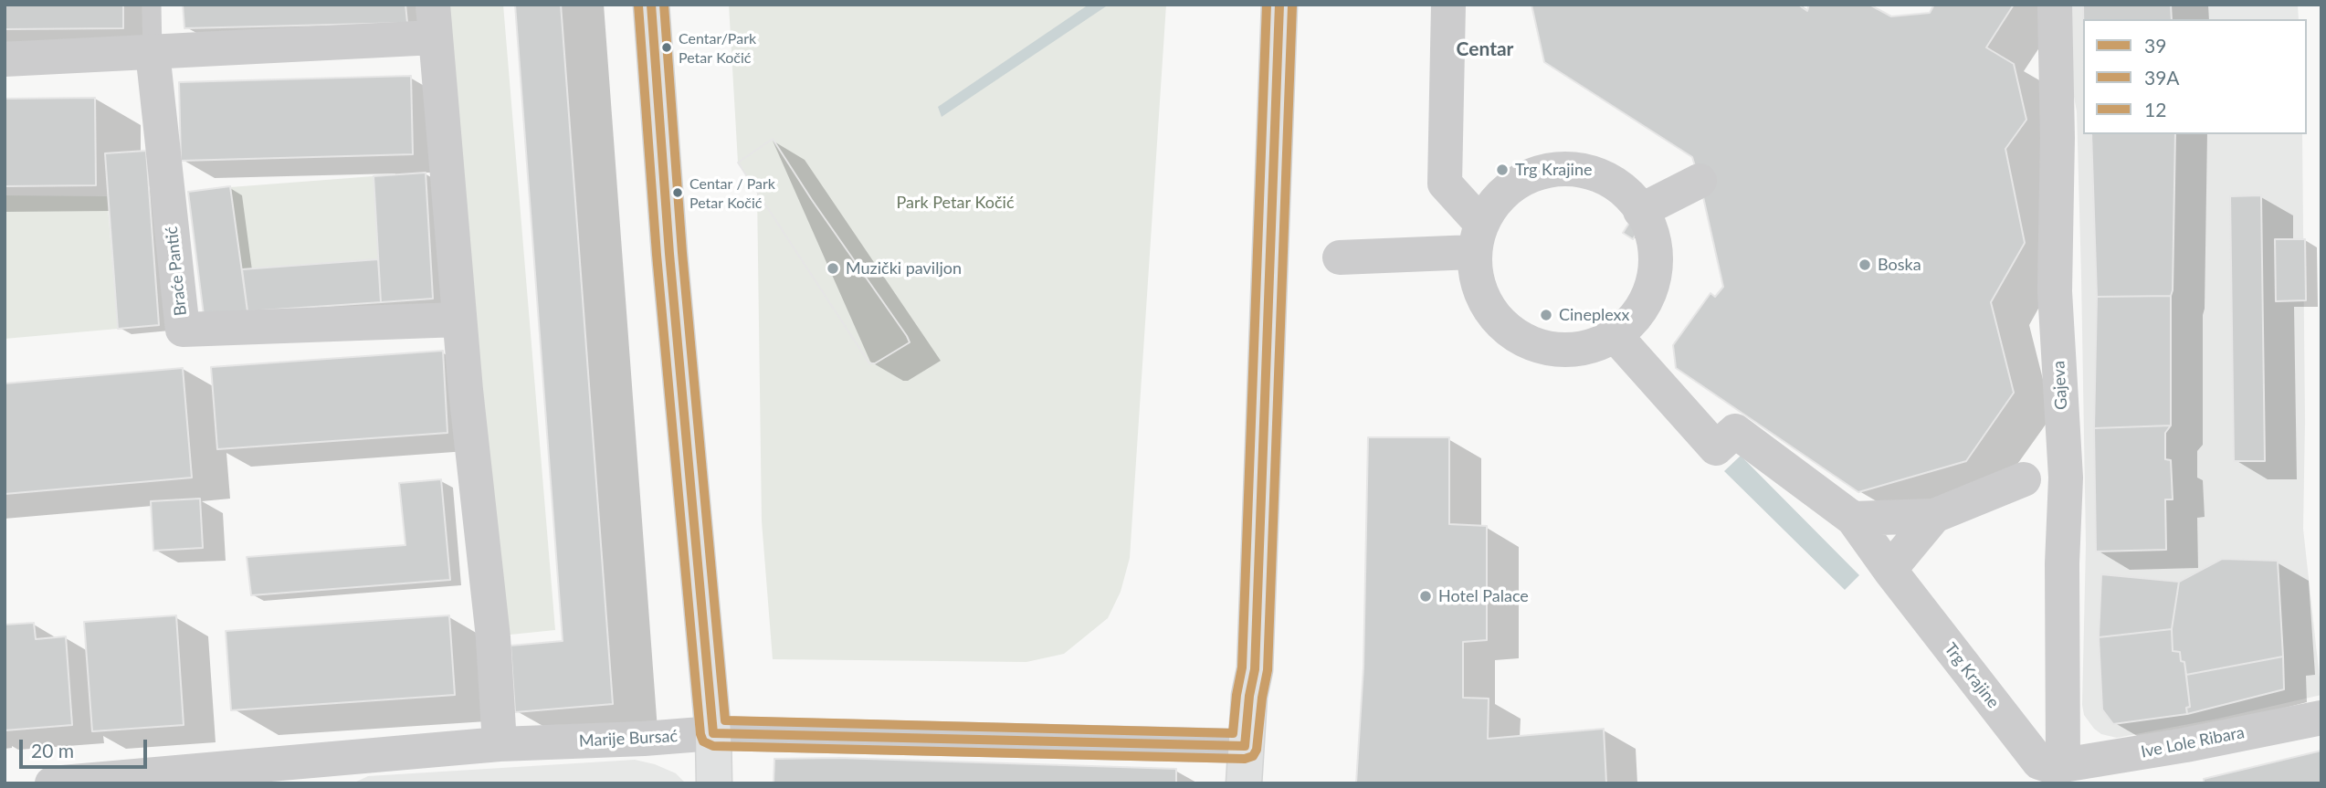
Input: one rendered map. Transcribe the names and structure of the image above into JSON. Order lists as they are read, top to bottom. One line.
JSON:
{"streets":{"street":["Braće Pantić","Gajeva","Trg Krajine","Marije Bursać","Ive Lole Ribara"]},"crossings":[["Gajeva","Trg Krajine"],["Gajeva","Ive Lole Ribara"],["Trg Krajine","Ive Lole Ribara"]],"districts":["Centar"],"parks":["Park Petar Kočić"],"places":["Centar/Park Petar Kočić","Trg Krajine","Centar / Park Petar Kočić","Boska","Muzički paviljon","Cineplexx","Hotel Palace"],"lines":["transit line 39","transit line 12","transit line 39A"],"legend":["39","39A","12"],"scale_bar":"20 m"}
